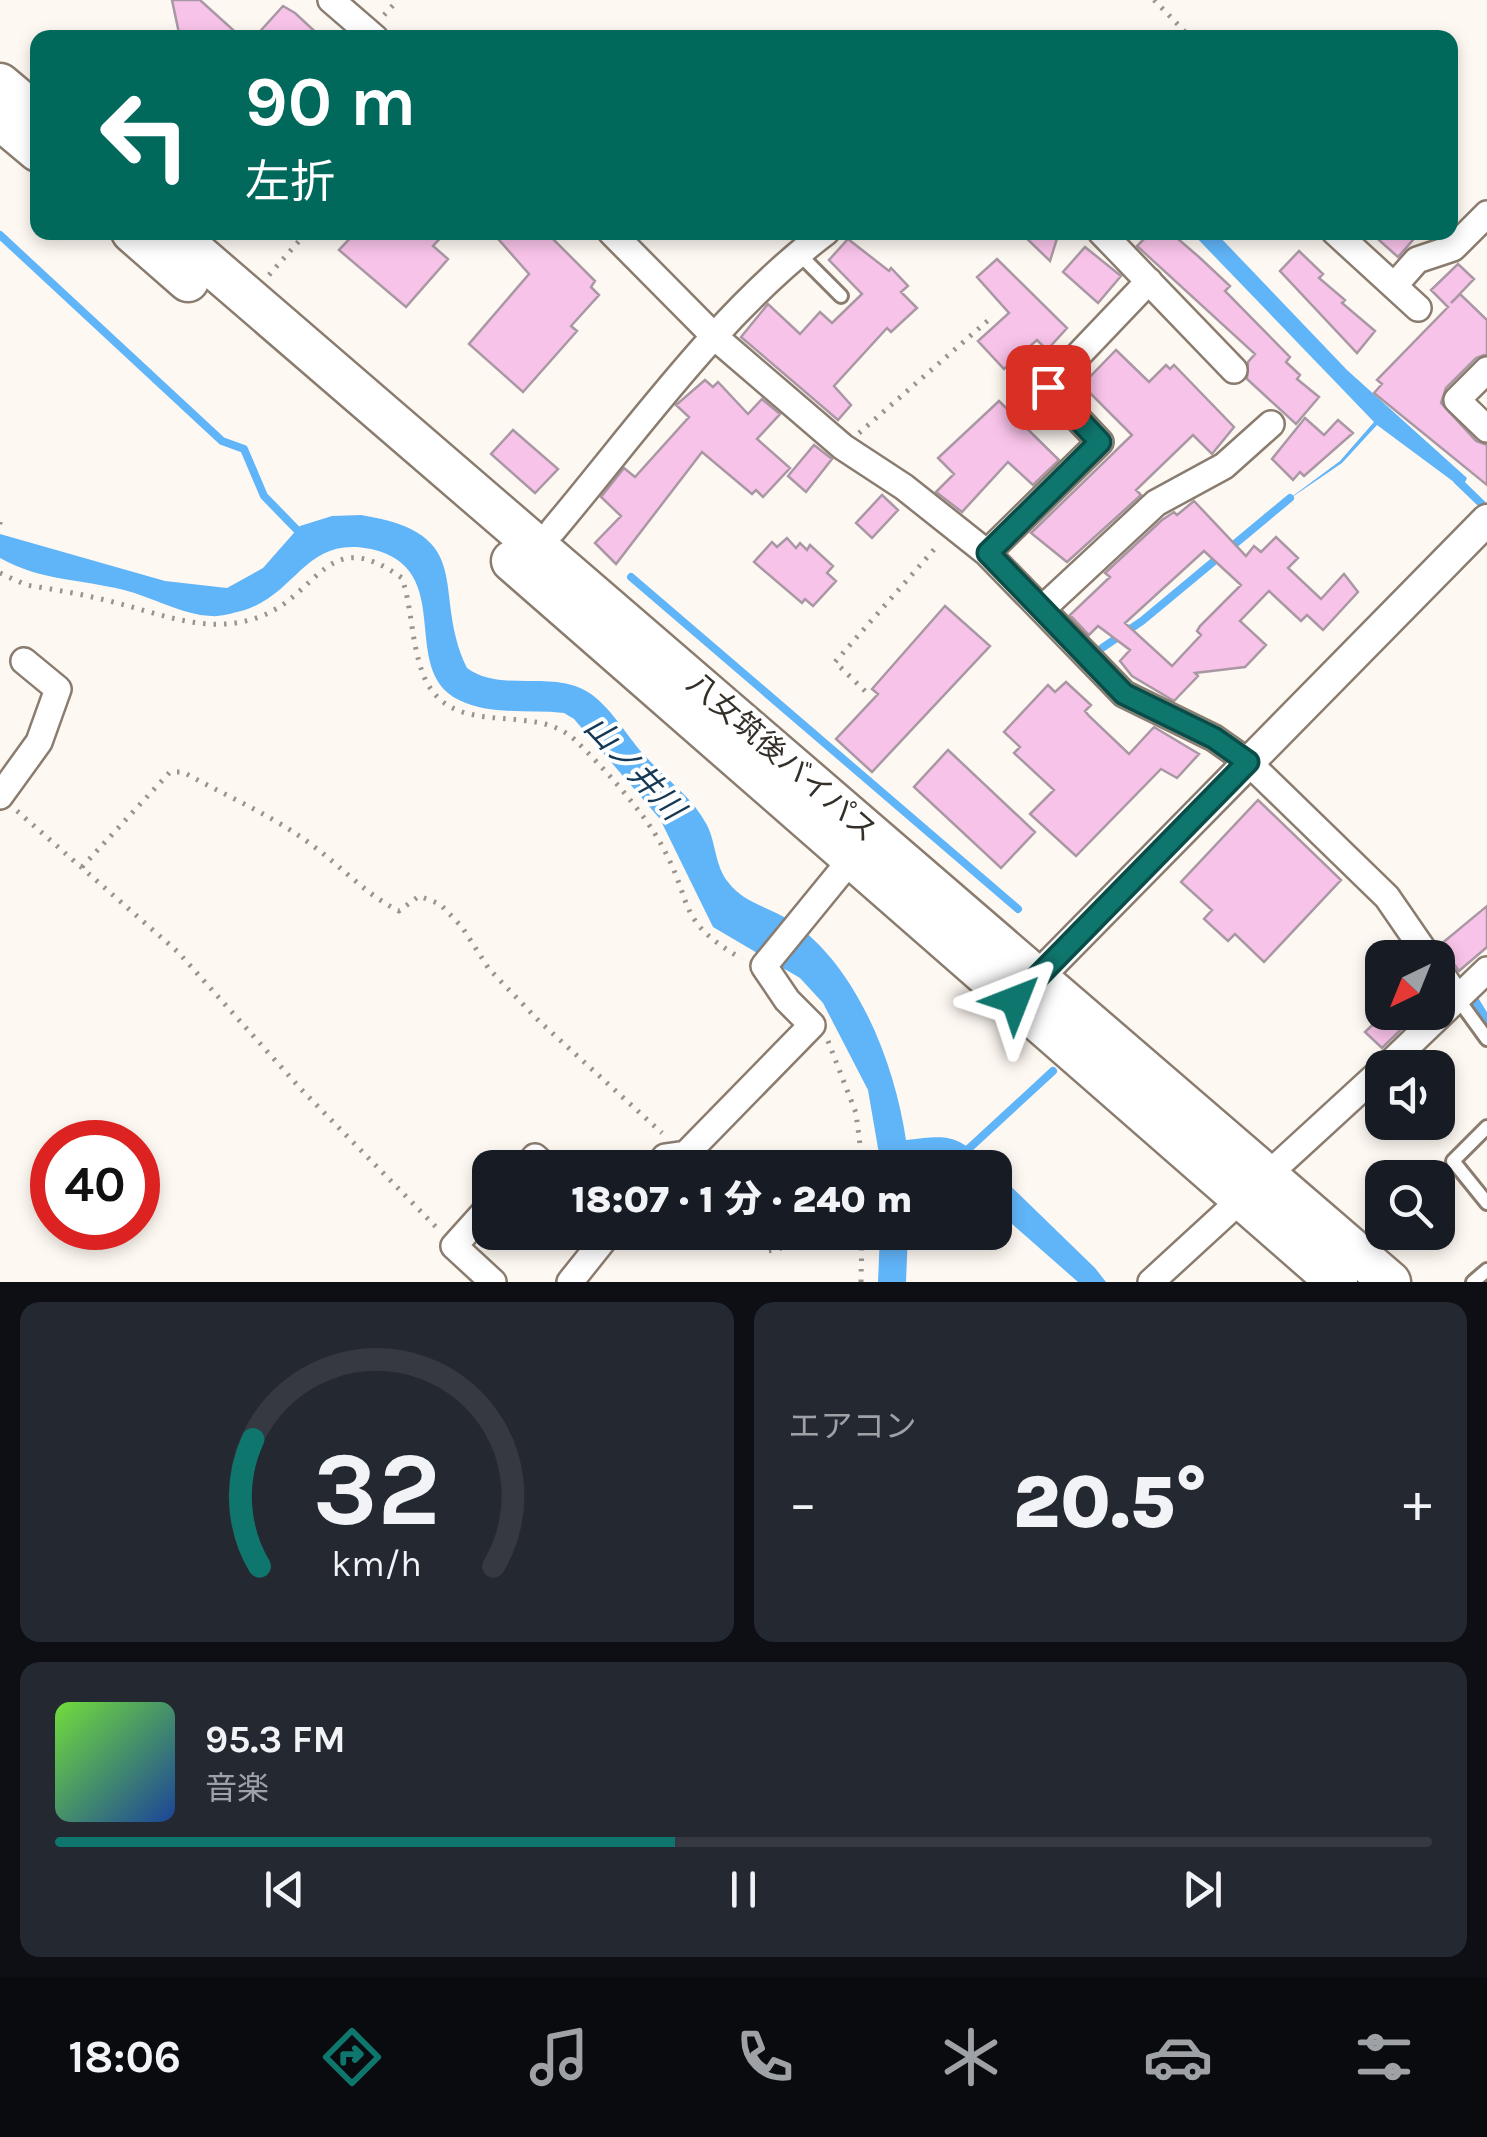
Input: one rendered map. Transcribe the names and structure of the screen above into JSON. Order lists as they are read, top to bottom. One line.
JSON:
{"streets":{"highway":["八女筑後バイパス"]},"water":["山ノ井川"],"north":"bottom left","page":{"turn":["90 m","左折"],"limit":"40","trip":"18:07 · 1 分 · 240 m","tile":"エアコン","heat":["−","20.5°","+"],"song":["95.3 FM","音楽"],"tabs":"18:06","gauge":["32","km/h"]}}
